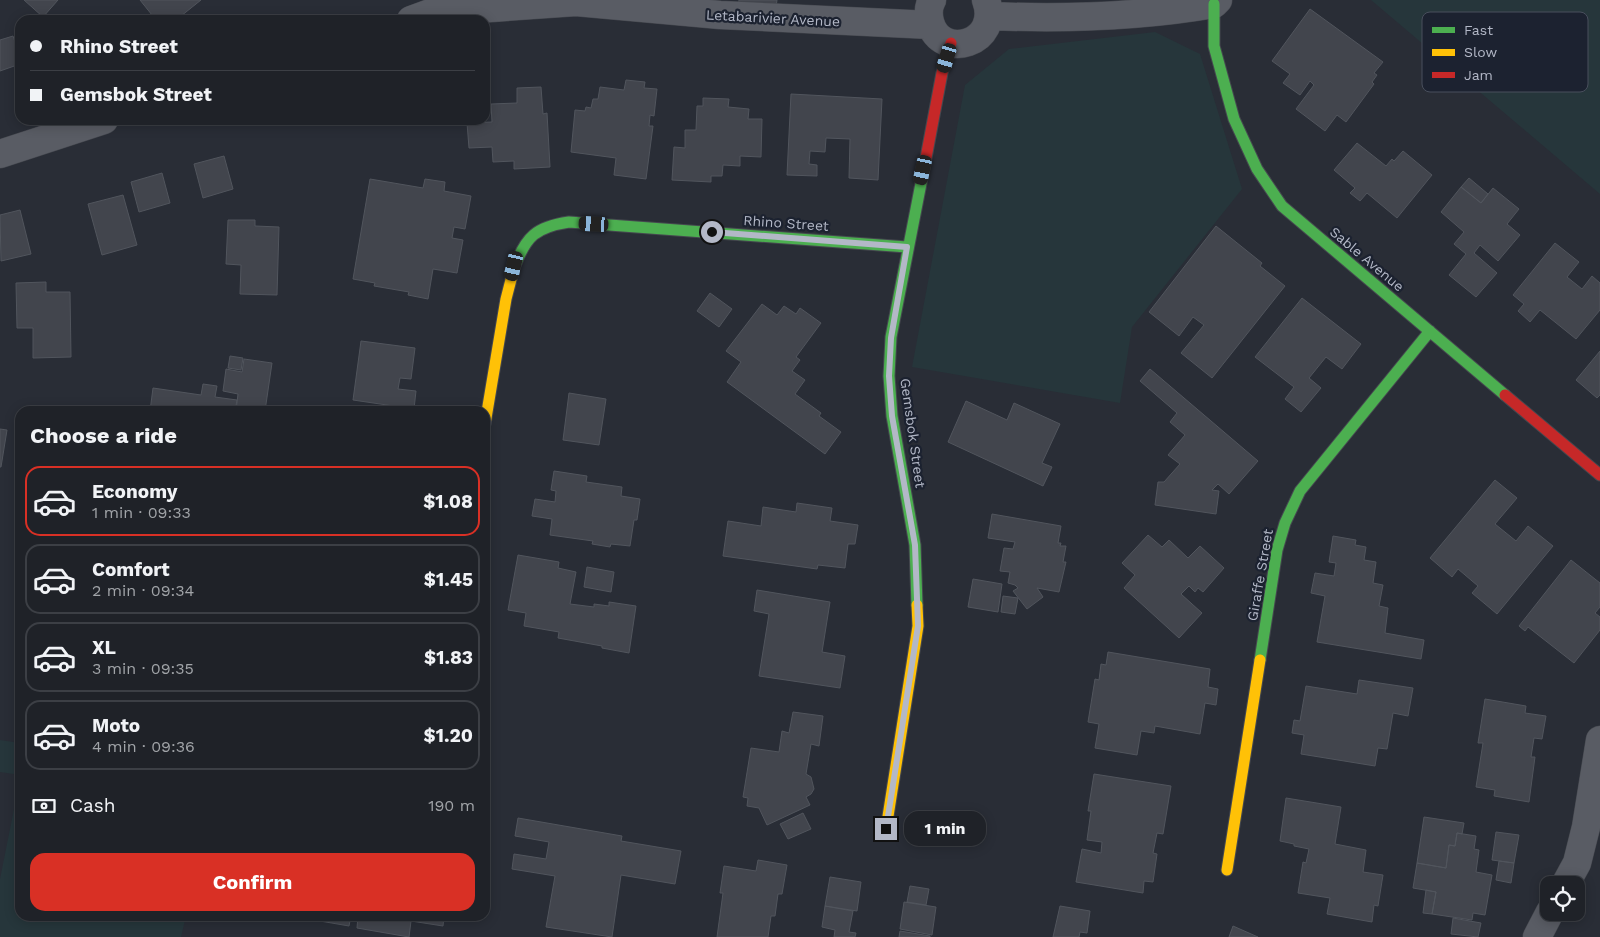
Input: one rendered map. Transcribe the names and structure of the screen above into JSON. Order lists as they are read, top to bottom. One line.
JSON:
{"streets":{"street":["Letabarivier Avenue","Rhino Street","Sable Avenue","Gemsbok Street","Giraffe Street"]},"crossings":[["Rhino Street","Gemsbok Street"],["Sable Avenue","Giraffe Street"]],"legend":["Fast","Slow","Jam"],"page":{"banner":["Rhino Street","Gemsbok Street"],"heading":"Choose a ride","list":[{"name":"Economy","note":"1 min · 09:33","value":"$1.08"},{"name":"Comfort","note":"2 min · 09:34","value":"$1.45"},{"name":"XL","note":"3 min · 09:35","value":"$1.83"},{"name":"Moto","note":"4 min · 09:36","value":"$1.20"}],"pay":["Cash","190 m"],"bubble":"1 min","buttons":"Confirm"}}
